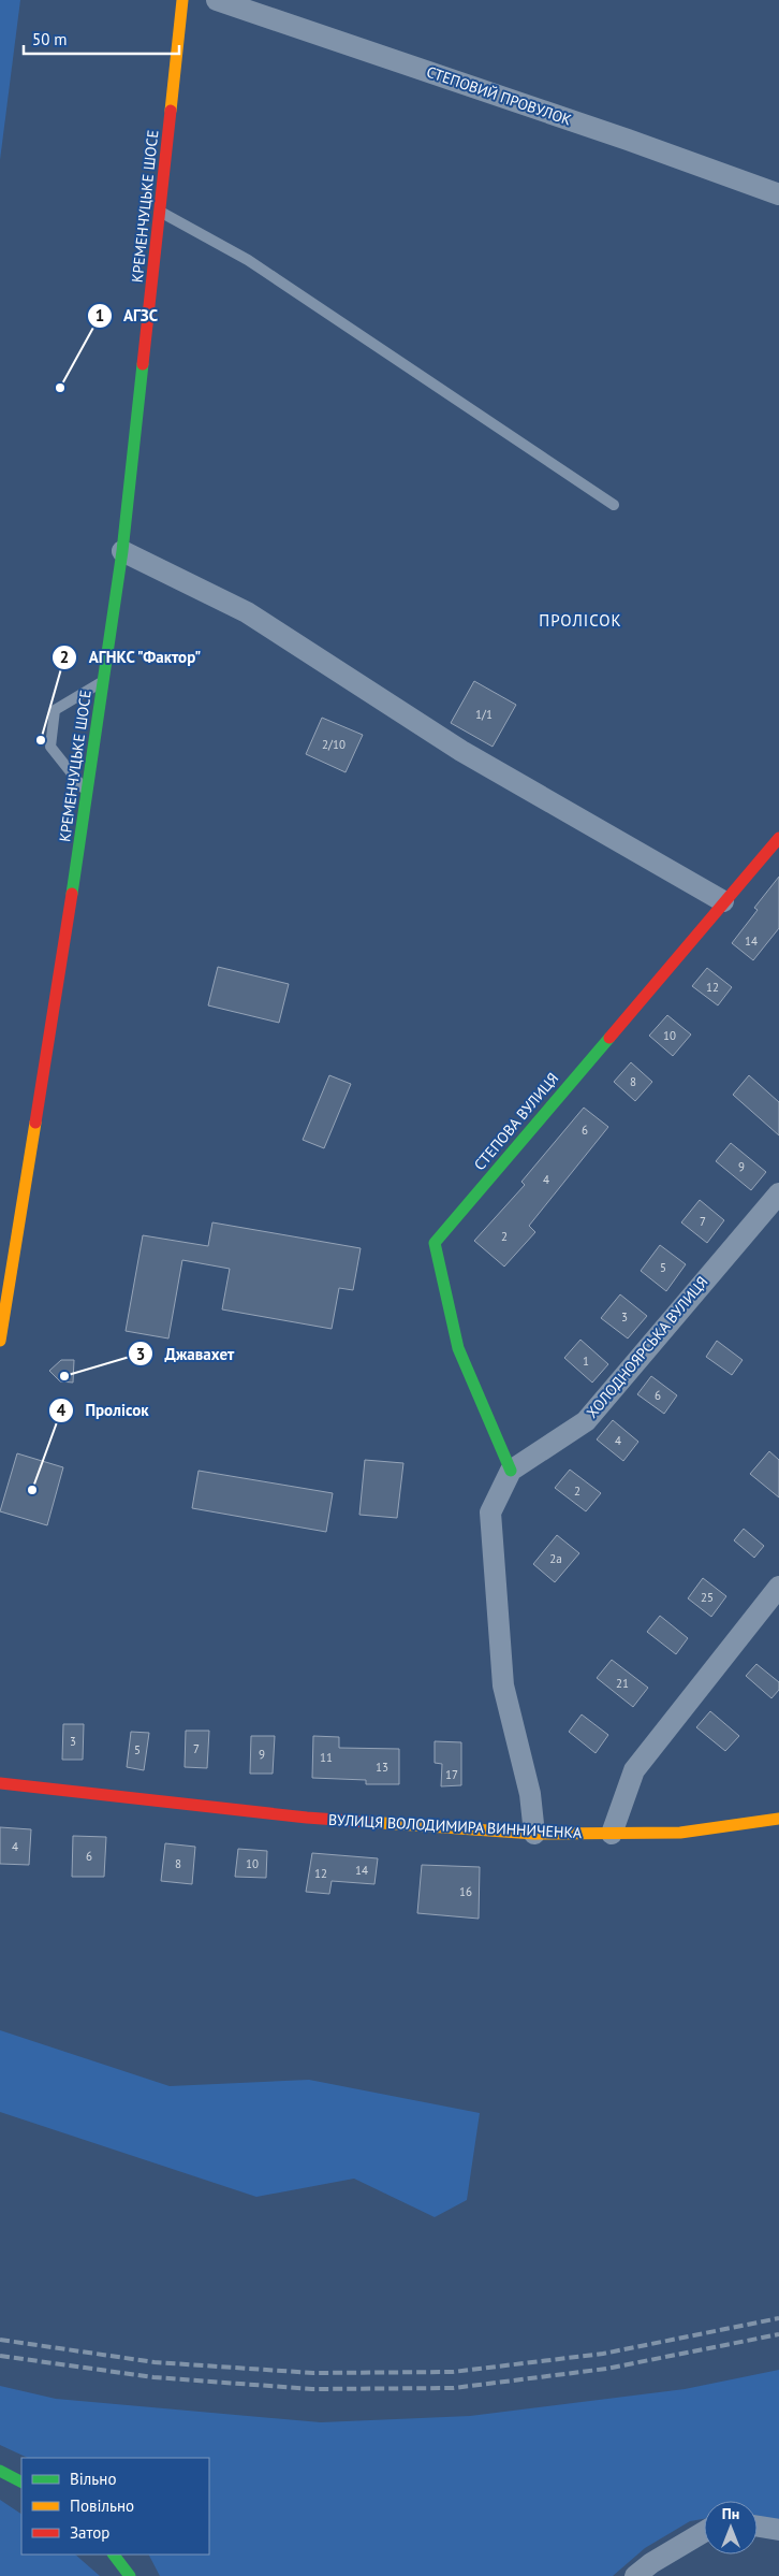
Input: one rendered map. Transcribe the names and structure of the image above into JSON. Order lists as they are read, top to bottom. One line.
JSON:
{"streets":{"main road":["КРЕМЕНЧУЦЬКЕ ШОСЕ","СТЕПОВА ВУЛИЦЯ","ВУЛИЦЯ ВОЛОДИМИРА ВИННИЧЕНКА"],"street":["СТЕПОВИЙ ПРОВУЛОК","ХОЛОДНОЯРСЬКА ВУЛИЦЯ"]},"crossings":[["СТЕПОВА ВУЛИЦЯ","ХОЛОДНОЯРСЬКА ВУЛИЦЯ"],["ХОЛОДНОЯРСЬКА ВУЛИЦЯ","ВУЛИЦЯ ВОЛОДИМИРА ВИННИЧЕНКА"]],"districts":["ПРОЛІСОК"],"places":["АГЗС","АГНКС \"Фактор\"","Джавахет","Пролісок"],"house_numbers":["1/1","2/10","14","12","10","8","6","9","4","7","2","5","3","1","6","4","2","2а","25","21","3","7","5","9","11","13","17","4","6","8","10","14","12","16"],"legend":["Вільно","Повільно","Затор"],"scale_bar":"50 m","north":"top"}
